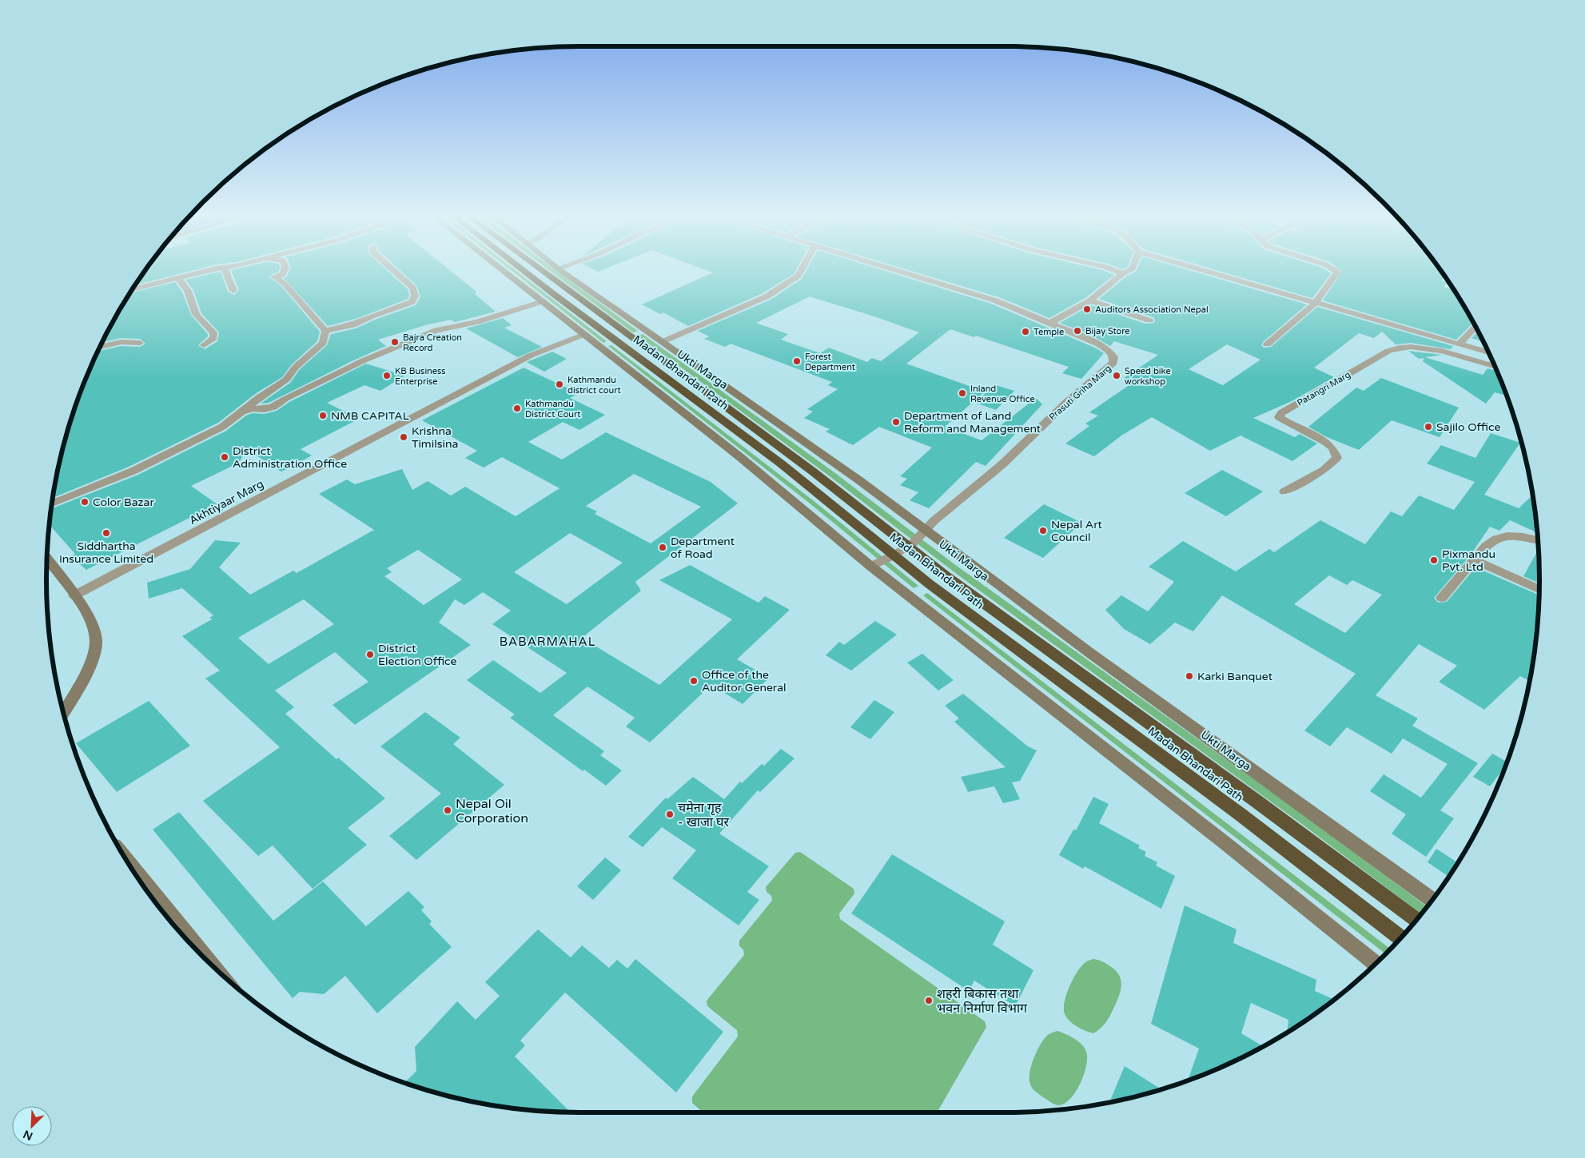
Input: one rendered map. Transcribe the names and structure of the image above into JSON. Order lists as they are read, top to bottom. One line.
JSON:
{"streets":{"highway":["Madan Bhandari Path"],"street":["Ukti Marga","Patangri Marg","Prasuti Griha Marg","Akhtiyaar Marg"]},"crossings":[["Ukti Marga","Prasuti Griha Marg"]],"districts":["BABARMAHAL"],"places":["Auditors Association Nepal","Bijay Store","Temple","Bajra Creation Record","Forest Department","KB Business Enterprise","Speed bike workshop","Kathmandu district court","Inland Revenue Office","Kathmandu District Court","NMB CAPITAL","Department of Land Reform and Management","Sajilo Office","Krishna Timilsina","District Administration Office","Color Bazar","Nepal Art Council","Siddhartha Insurance Limited","Department of Road","Pixmandu Pvt. Ltd","District Election Office","Karki Banquet","Office of the Auditor General","Nepal Oil Corporation","चमेना गृह - खाजा घर","शहरी बिकास तथा भवन निर्माण विभाग"],"north":"bottom left"}
